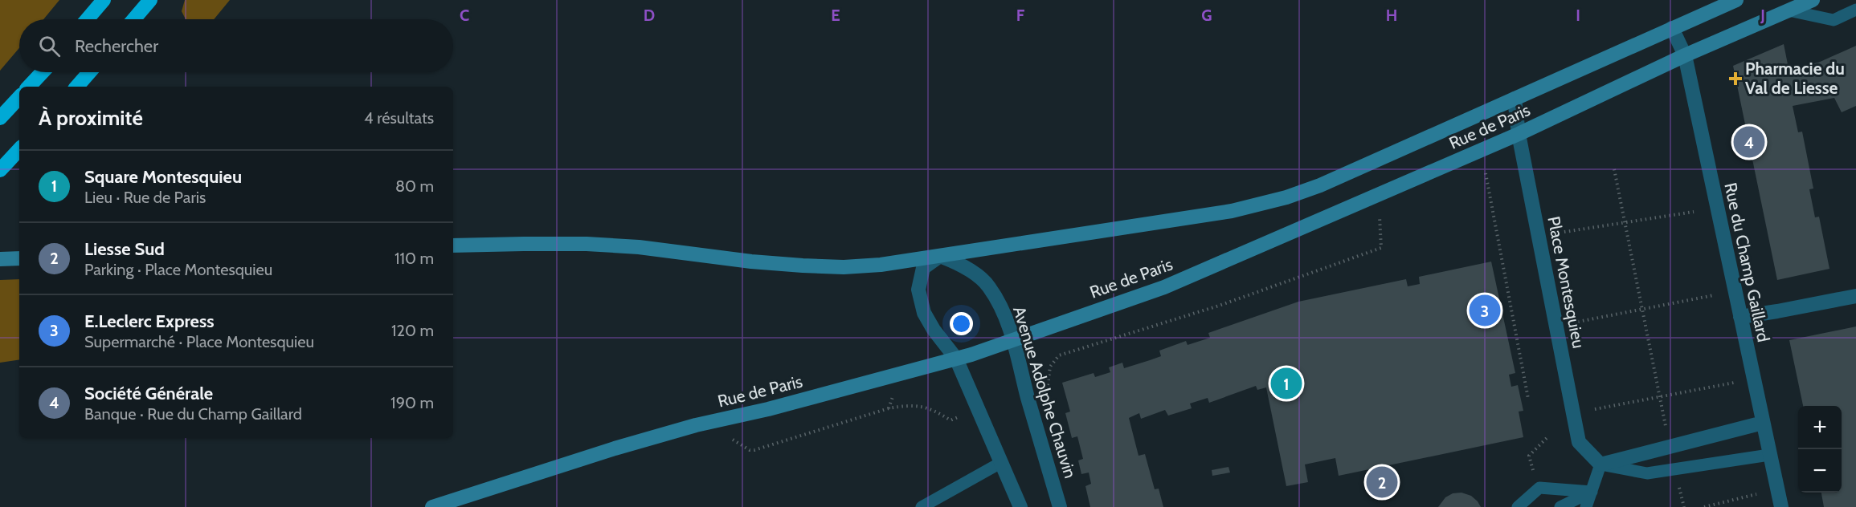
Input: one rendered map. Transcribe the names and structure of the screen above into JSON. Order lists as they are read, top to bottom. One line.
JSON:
{"streets":{"main road":["Rue de Paris"],"street":["Rue du Champ Gaillard","Place Montesquieu","Avenue Adolphe Chauvin"]},"crossings":[["Rue de Paris","Rue du Champ Gaillard"],["Rue de Paris","Place Montesquieu"],["Rue de Paris","Avenue Adolphe Chauvin"]],"places":{"health":["Pharmacie du Val de Liesse"]},"page":{"search":"Rechercher","heading":["À proximité","4 résultats"],"pins":["4","3","1","2"],"list":[{"mark":"1","name":"Square Montesquieu","note":"Lieu · Rue de Paris","value":"80 m"},{"mark":"2","name":"Liesse Sud","note":"Parking · Place Montesquieu","value":"110 m"},{"mark":"3","name":"E.Leclerc Express","note":"Supermarché · Place Montesquieu","value":"120 m"},{"mark":"4","name":"Société Générale","note":"Banque · Rue du Champ Gaillard","value":"190 m"}],"map_buttons":["+","−"]},"grid":{"columns":["C","D","E","F","G","H","I","J"]}}
